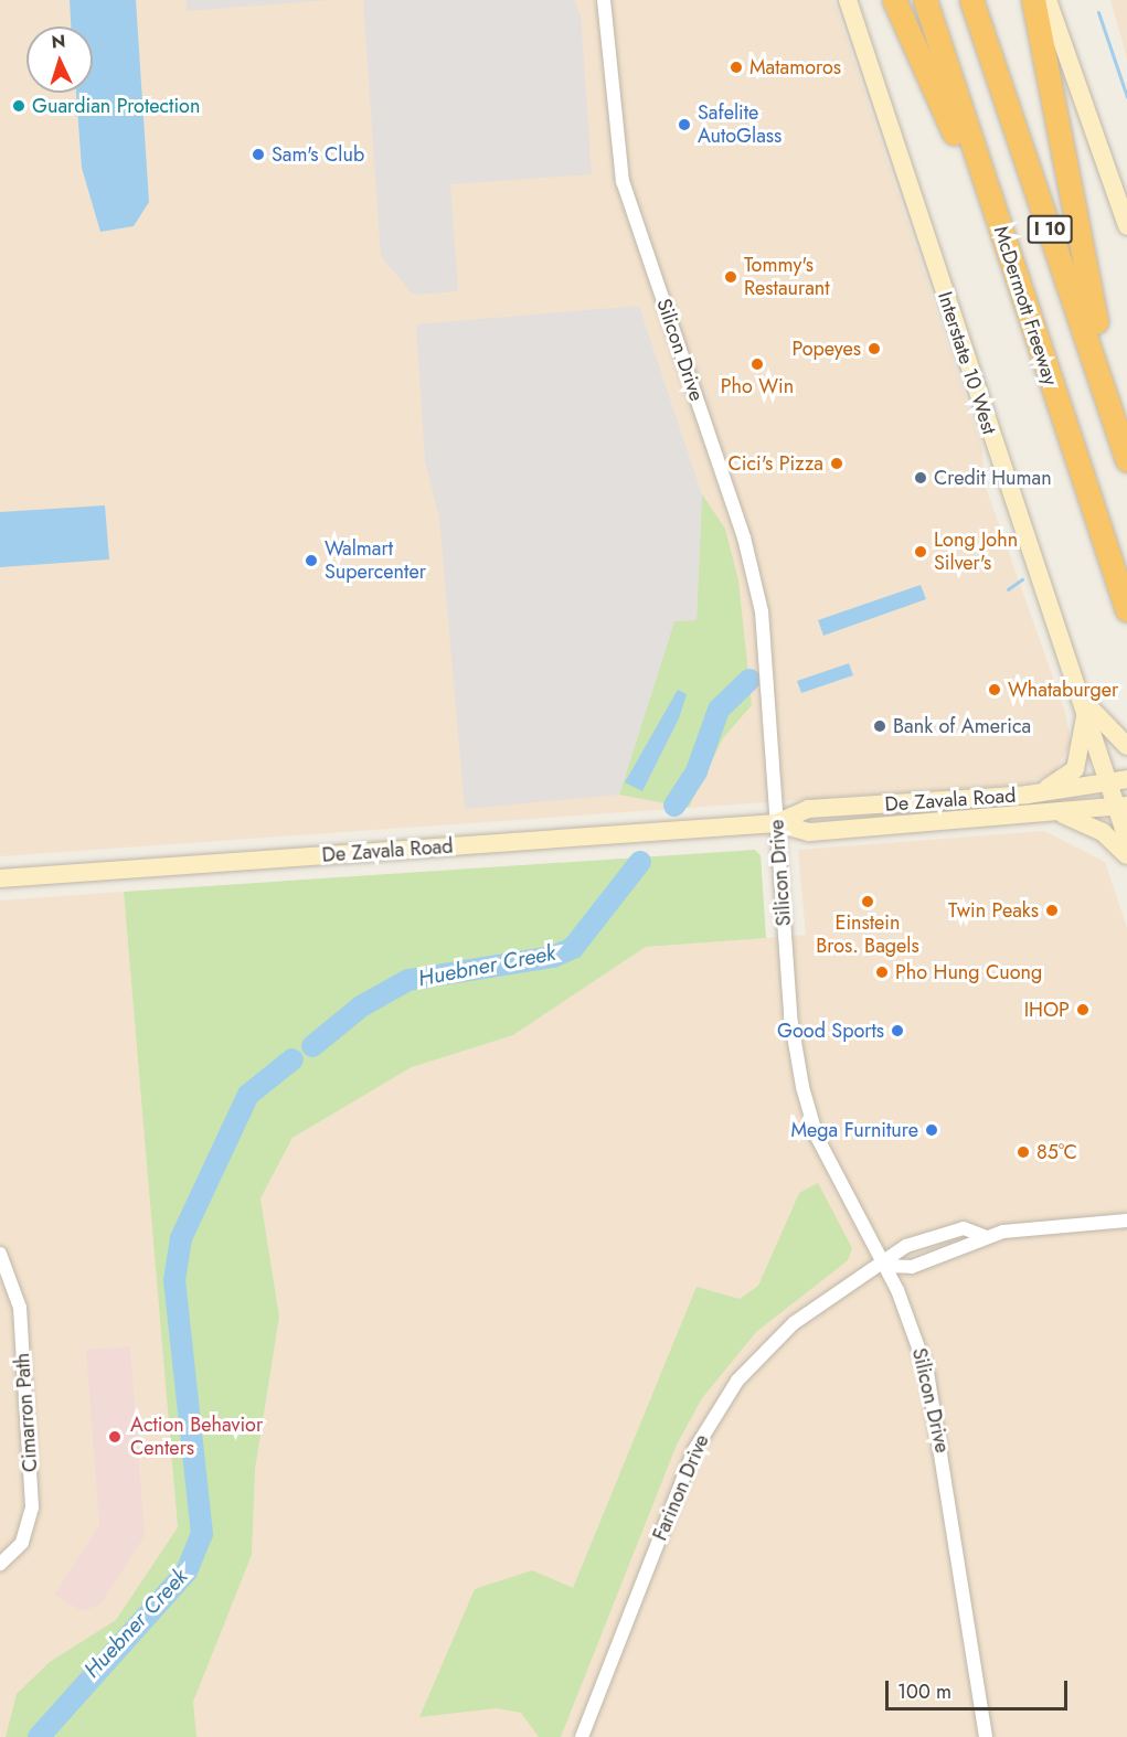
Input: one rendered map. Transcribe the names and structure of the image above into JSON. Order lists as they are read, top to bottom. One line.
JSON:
{"streets":{"highway":["I 10","McDermott Freeway"],"main road":["Interstate 10 West","De Zavala Road"],"street":["Silicon Drive","Cimarron Path","Farinon Drive"]},"crossings":[["Silicon Drive","De Zavala Road"],["Silicon Drive","Farinon Drive"],["Interstate 10 West","De Zavala Road"]],"water":["Huebner Creek"],"places":["Matamoros","Guardian Protection","Safelite AutoGlass","Sam's Club","Tommy's Restaurant","Popeyes","Pho Win","Cici's Pizza","Credit Human","Long John Silver's","Walmart Supercenter","Whataburger","Bank of America","Einstein Bros. Bagels","Twin Peaks","Pho Hung Cuong","IHOP","Good Sports","Mega Furniture","85°C","Action Behavior Centers"],"scale_bar":"100 m","north":"top"}
